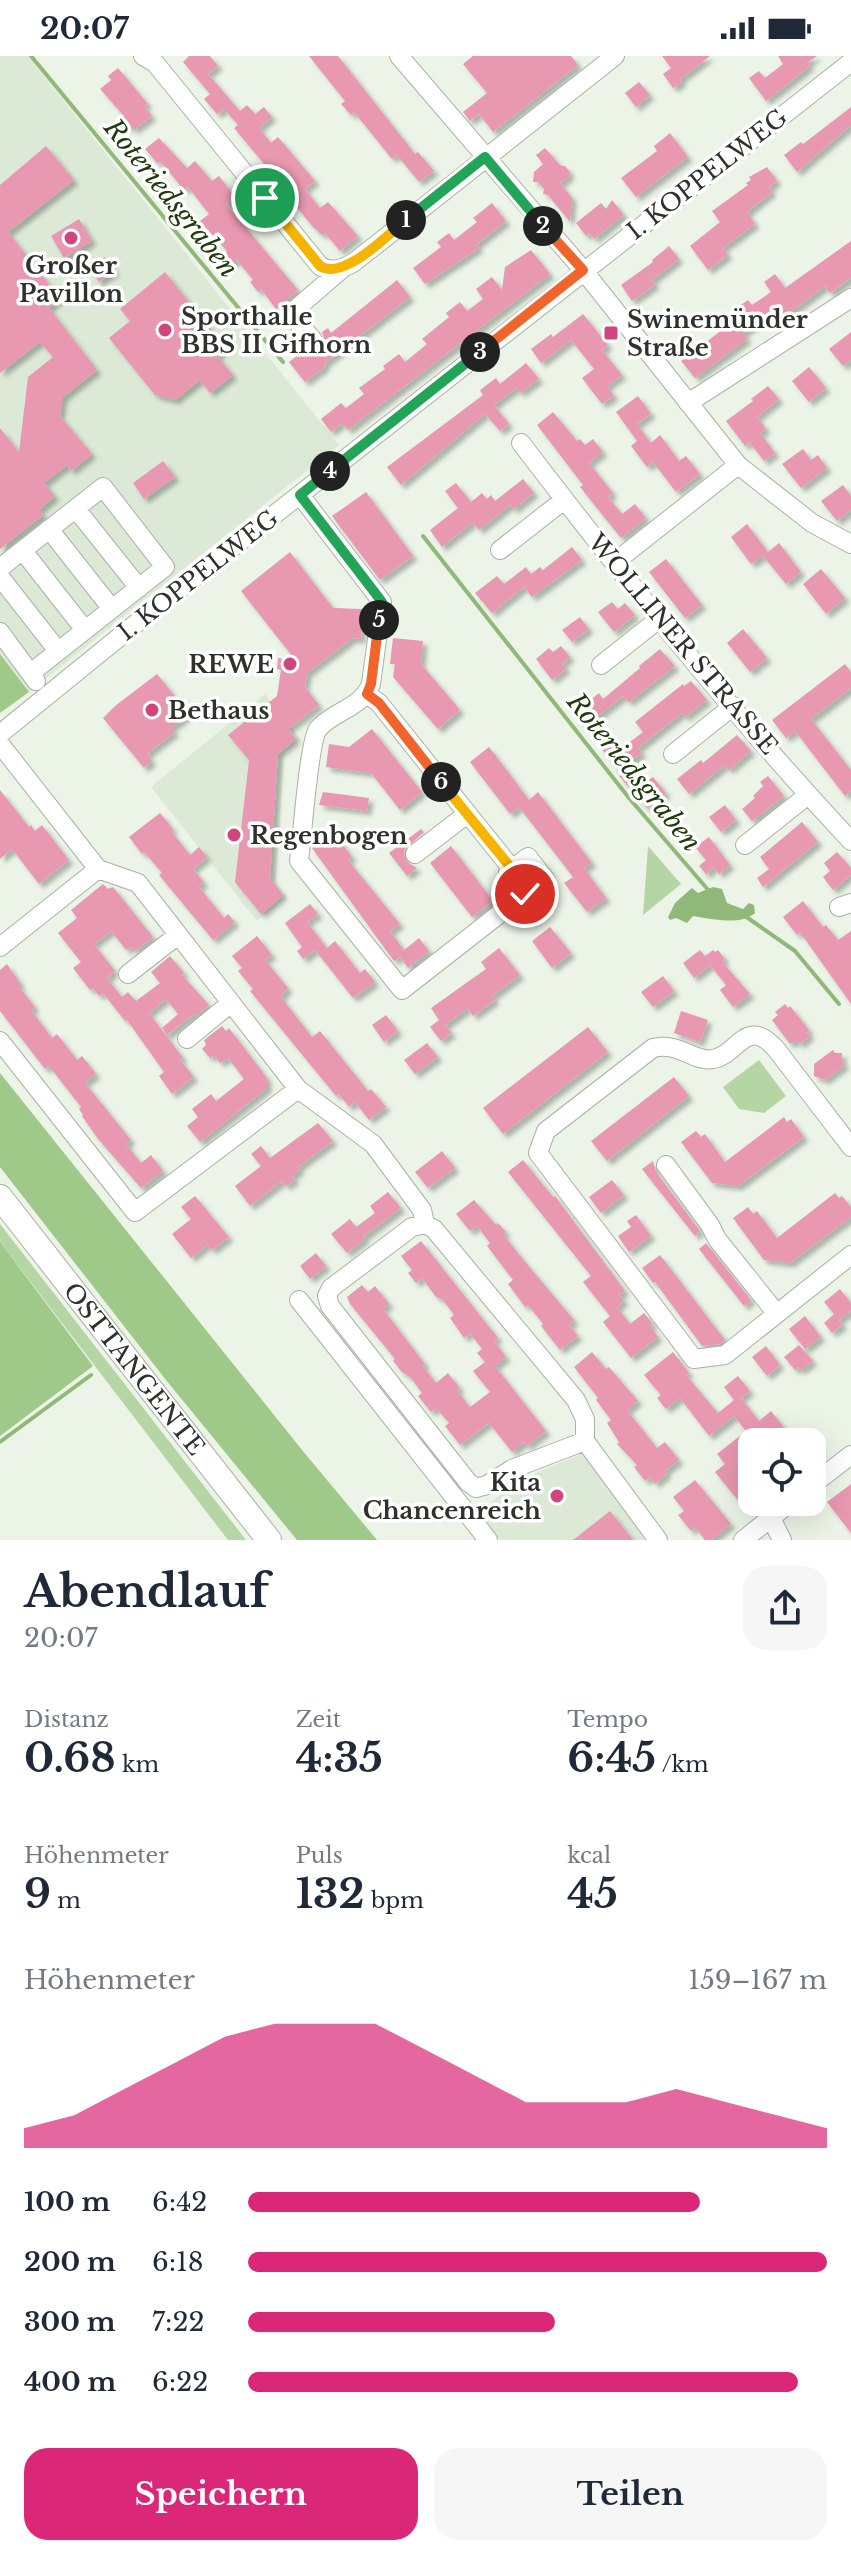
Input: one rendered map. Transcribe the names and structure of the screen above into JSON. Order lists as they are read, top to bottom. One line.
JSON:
{"streets":{"main road":["OSTTANGENTE"],"street":["I. KOPPELWEG","WOLLINER STRASSE"]},"water":["Roteriedsgraben"],"places":{"other":["Großer Pavillon","Sporthalle BBS II Gifhorn","REWE","Bethaus","Regenbogen","Kita Chancenreich"],"transit":["Swinemünder Straße"]},"page":{"status":"20:07","pins":["1","2","3","4","5","6"],"heading":["Abendlauf","20:07"],"stats":[["Distanz","0.68 km"],["Zeit","4:35"],["Tempo","6:45 /km"],["Höhenmeter","9 m"],["Puls","132 bpm"],["kcal","45"]],"chart":["Höhenmeter","159–167 m"],"list":[{"name":"100 m","note":"6:42"},{"name":"200 m","note":"6:18"},{"name":"300 m","note":"7:22"},{"name":"400 m","note":"6:22"}],"buttons":["Speichern","Teilen"]}}
